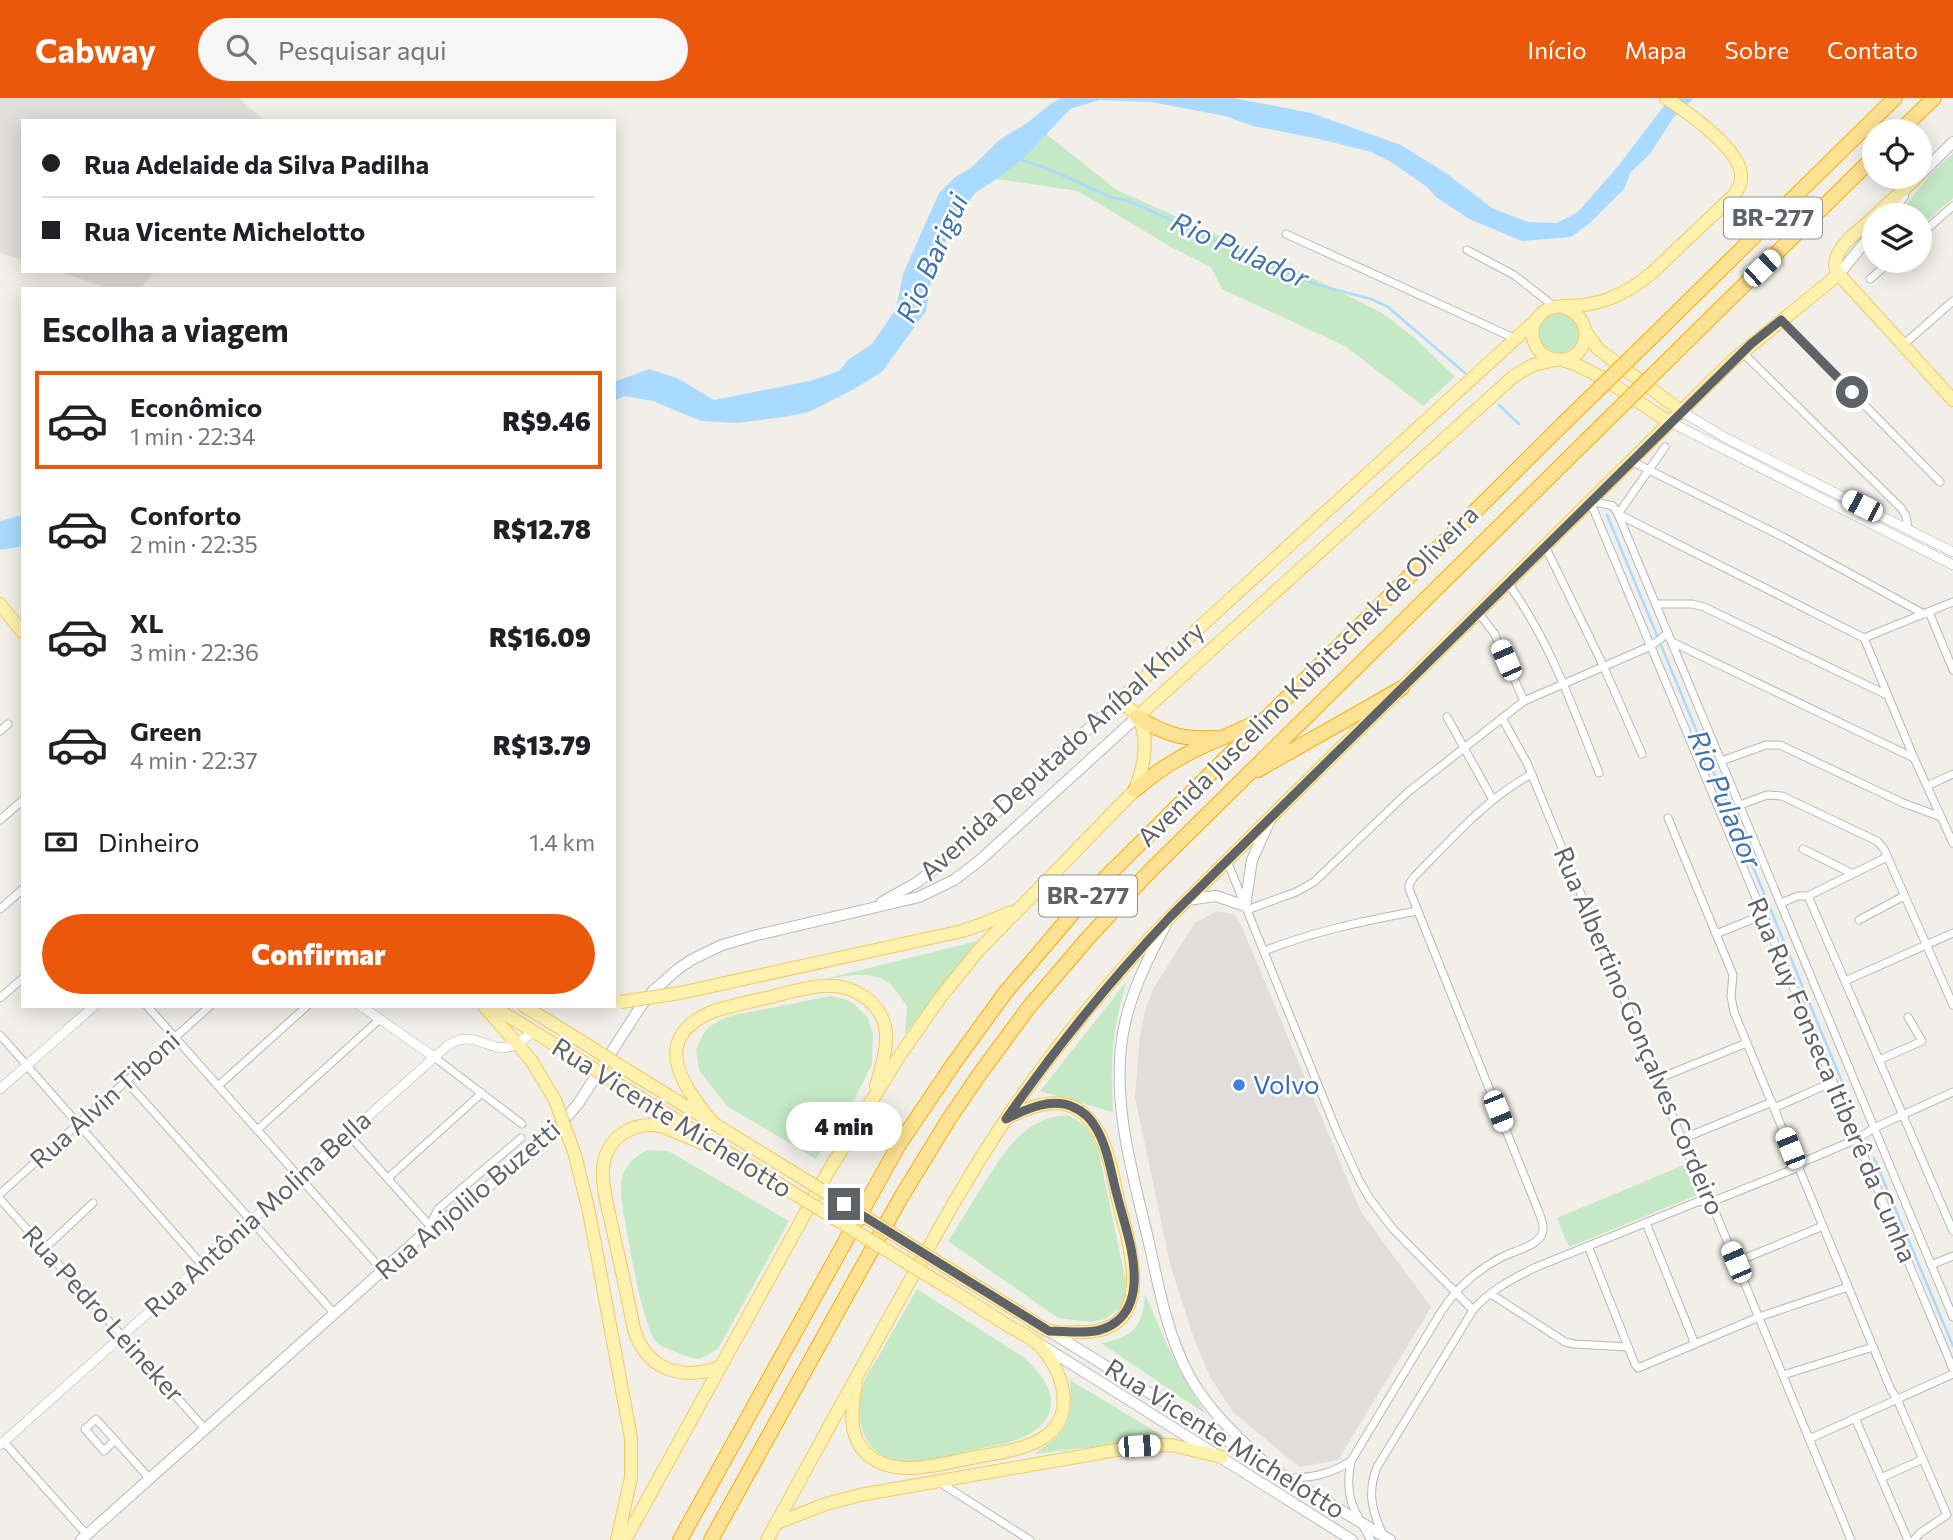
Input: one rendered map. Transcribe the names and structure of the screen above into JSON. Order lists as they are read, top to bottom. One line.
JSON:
{"streets":{"highway":["BR-277","Avenida Juscelino Kubitschek de Oliveira"],"main road":["Avenida Deputado Aníbal Khury","Rua Vicente Michelotto","Rua Anjolilo Buzetti"],"street":["Rua Albertino Gonçalves Cordeiro","Rua Ruy Fonseca Itiberê da Cunha","Rua Alvin Tiboni","Rua Antônia Molina Bella","Rua Pedro Leineker"]},"crossings":[["Avenida Deputado Aníbal Khury","Rua Anjolilo Buzetti"],["Rua Alvin Tiboni","Rua Pedro Leineker"],["Rua Anjolilo Buzetti","Rua Pedro Leineker"],["Rua Antônia Molina Bella","Rua Pedro Leineker"]],"water":["Rio Pulador","Rio Barigui"],"places":["Volvo"],"page":{"header":"Cabway","search":"Pesquisar aqui","nav":["Início","Mapa","Sobre","Contato"],"banner":["Rua Adelaide da Silva Padilha","Rua Vicente Michelotto"],"heading":"Escolha a viagem","list":[{"name":"Econômico","note":"1 min · 22:34","value":"R$9.46"},{"name":"Conforto","note":"2 min · 22:35","value":"R$12.78"},{"name":"XL","note":"3 min · 22:36","value":"R$16.09"},{"name":"Green","note":"4 min · 22:37","value":"R$13.79"}],"pay":["Dinheiro","1.4 km"],"buttons":"Confirmar","bubble":"4 min"}}
